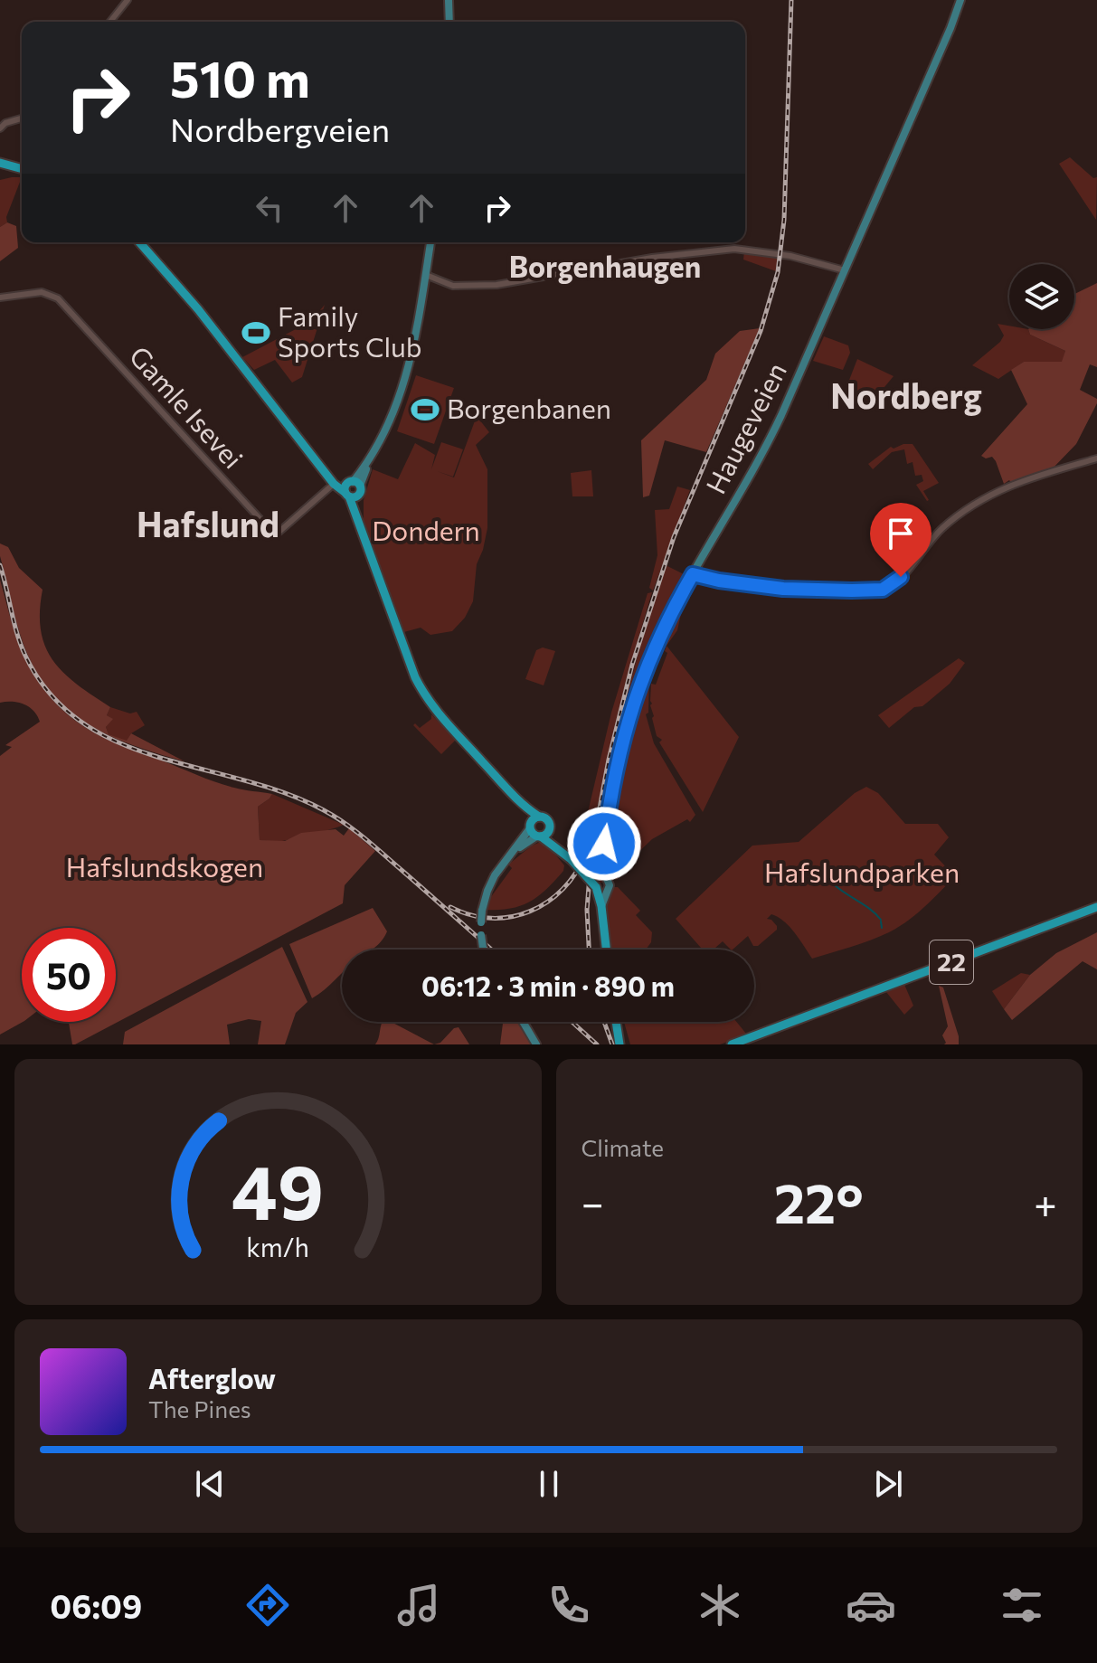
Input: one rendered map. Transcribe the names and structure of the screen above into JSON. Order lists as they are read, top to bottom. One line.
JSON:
{"streets":{"highway":["22"],"main road":["Haugeveien"],"street":["Gamle Isevei"]},"districts":["Borgenhaugen","Nordberg","Hafslund"],"parks":["Dondern","Hafslundskogen","Hafslundparken"],"places":{"sports":["Family Sports Club","Borgenbanen"]},"page":{"turn":["510 m","Nordbergveien"],"limit":"50","trip":"06:12 · 3 min · 890 m","tile":"Climate","heat":["−","22°","+"],"song":["Afterglow","The Pines"],"tabs":"06:09","gauge":["49","km/h"]}}
